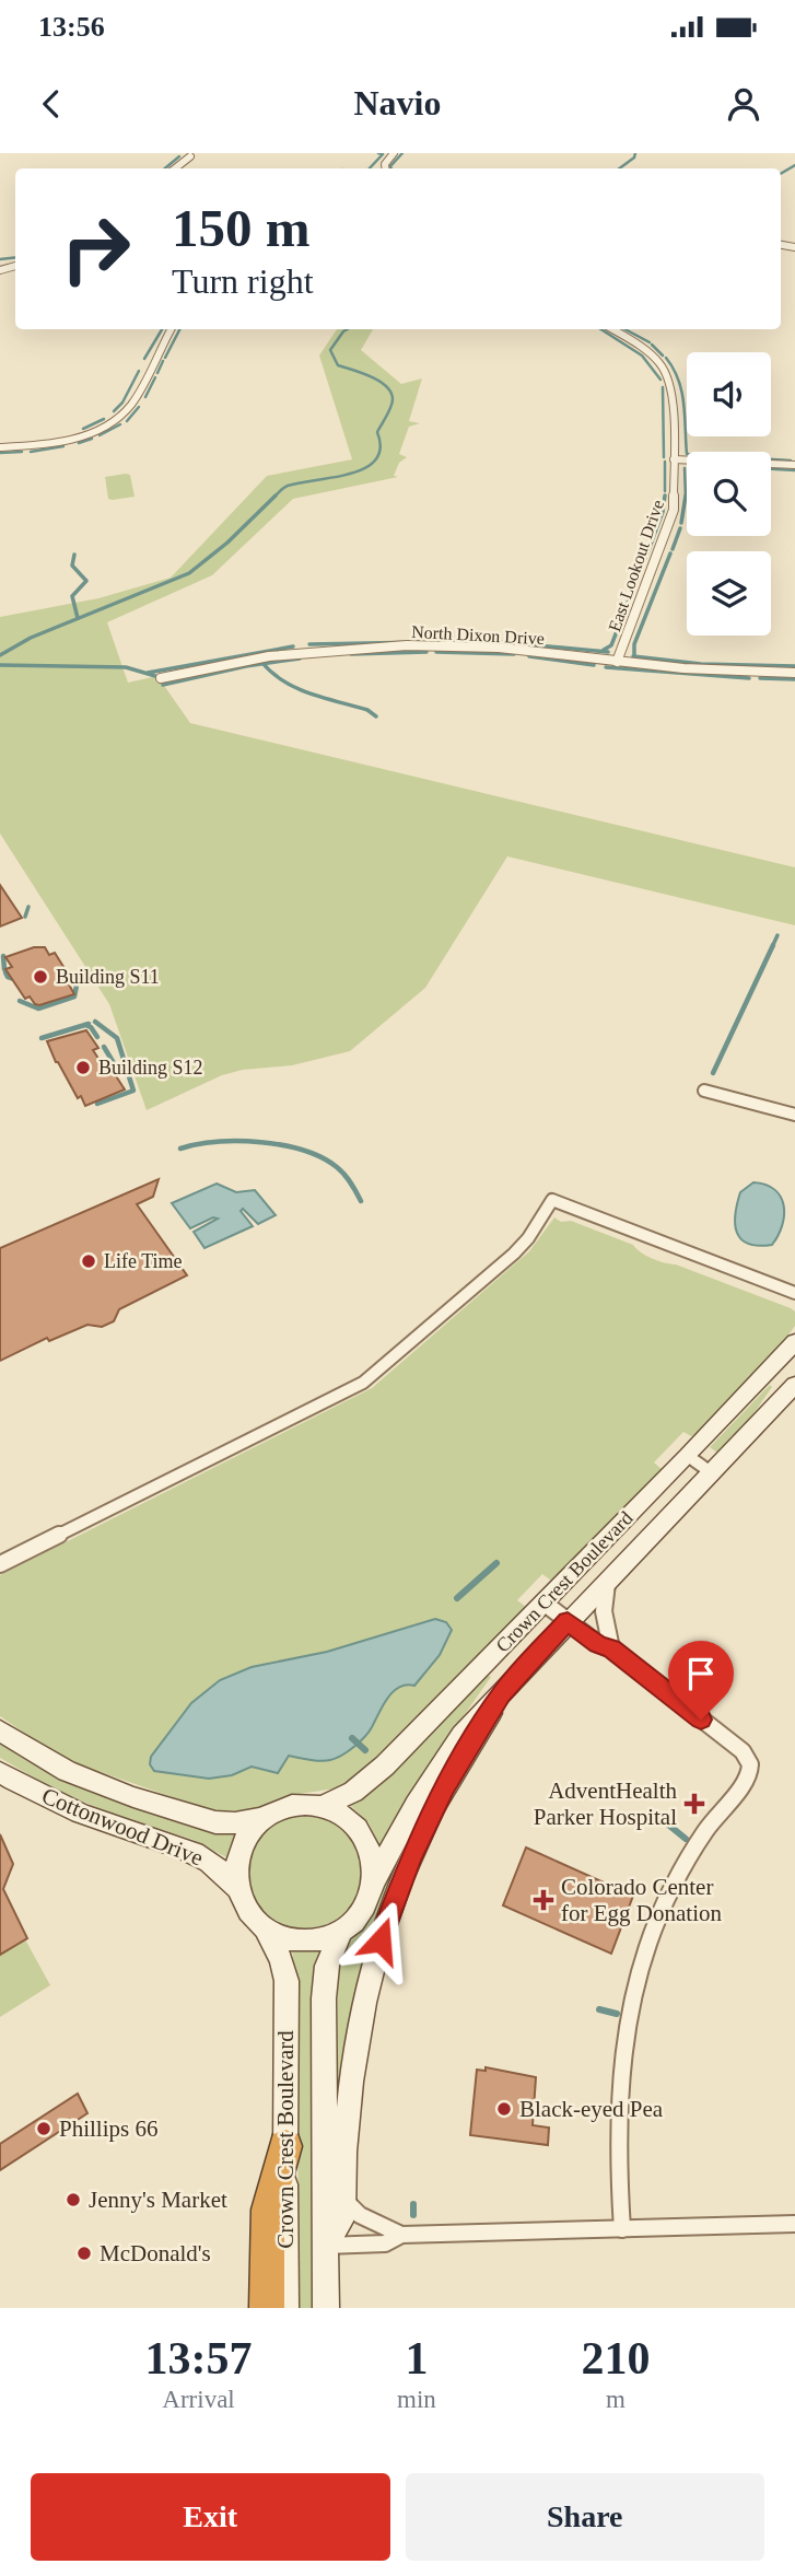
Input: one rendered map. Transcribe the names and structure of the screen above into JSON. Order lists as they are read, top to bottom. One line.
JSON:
{"streets":{"main road":["Crown Crest Boulevard","Cottonwood Drive"],"street":["East Lookout Drive","North Dixon Drive"]},"crossings":[["East Lookout Drive","North Dixon Drive"],["Crown Crest Boulevard","Cottonwood Drive"]],"places":{"other":["Building S11","Building S12","Life Time","Black-eyed Pea","Phillips 66","Jenny's Market","McDonald's"],"health":["AdventHealth Parker Hospital","Colorado Center for Egg Donation"]},"page":{"status":"13:56","header":"Navio","turn":["150 m","Turn right"],"eta":["13:57","Arrival","1","min","210","m"],"buttons":["Exit","Share"]}}
